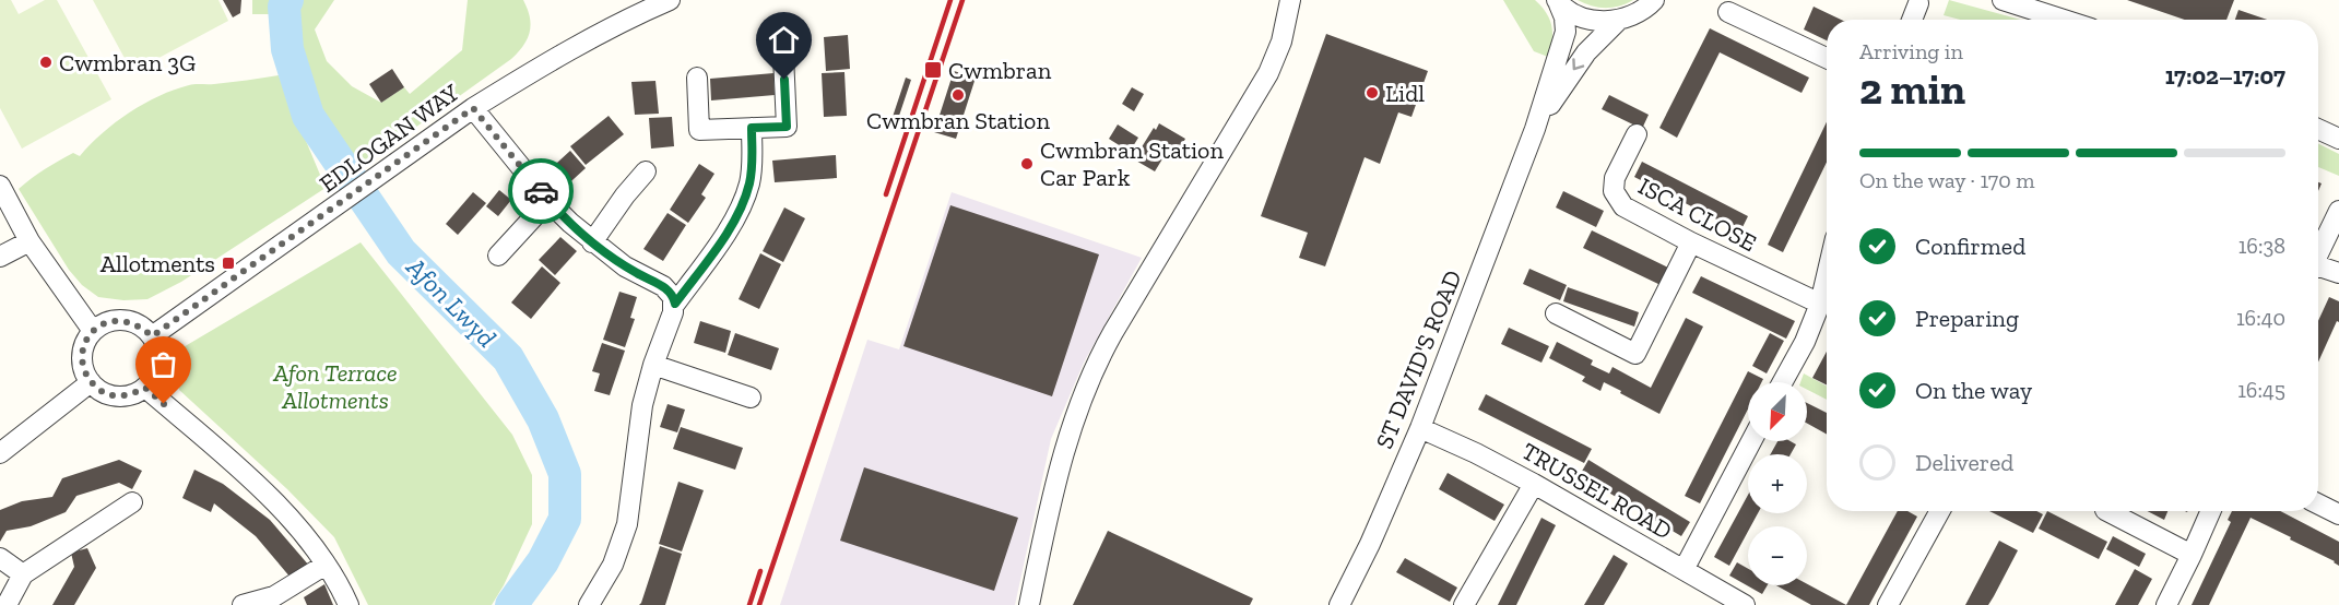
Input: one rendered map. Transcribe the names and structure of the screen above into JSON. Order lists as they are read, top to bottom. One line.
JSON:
{"streets":{"street":["EDLOGAN WAY","ISCA CLOSE","ST DAVID'S ROAD","TRUSSEL ROAD"]},"crossings":[["ST DAVID'S ROAD","TRUSSEL ROAD"]],"water":["Afon Lwyd"],"parks":["Afon Terrace Allotments"],"places":{"other":["Cwmbran 3G","Lidl","Cwmbran Station","Cwmbran Station Car Park"],"transit":["Cwmbran","Allotments"]},"north":"bottom left","page":{"heading":["2 min","Arriving in","17:02–17:07"],"bar":"On the way · 170 m","list":[["Confirmed","16:38"],["Preparing","16:40"],["On the way","16:45"],"Delivered"],"map_buttons":["+","−"]}}
